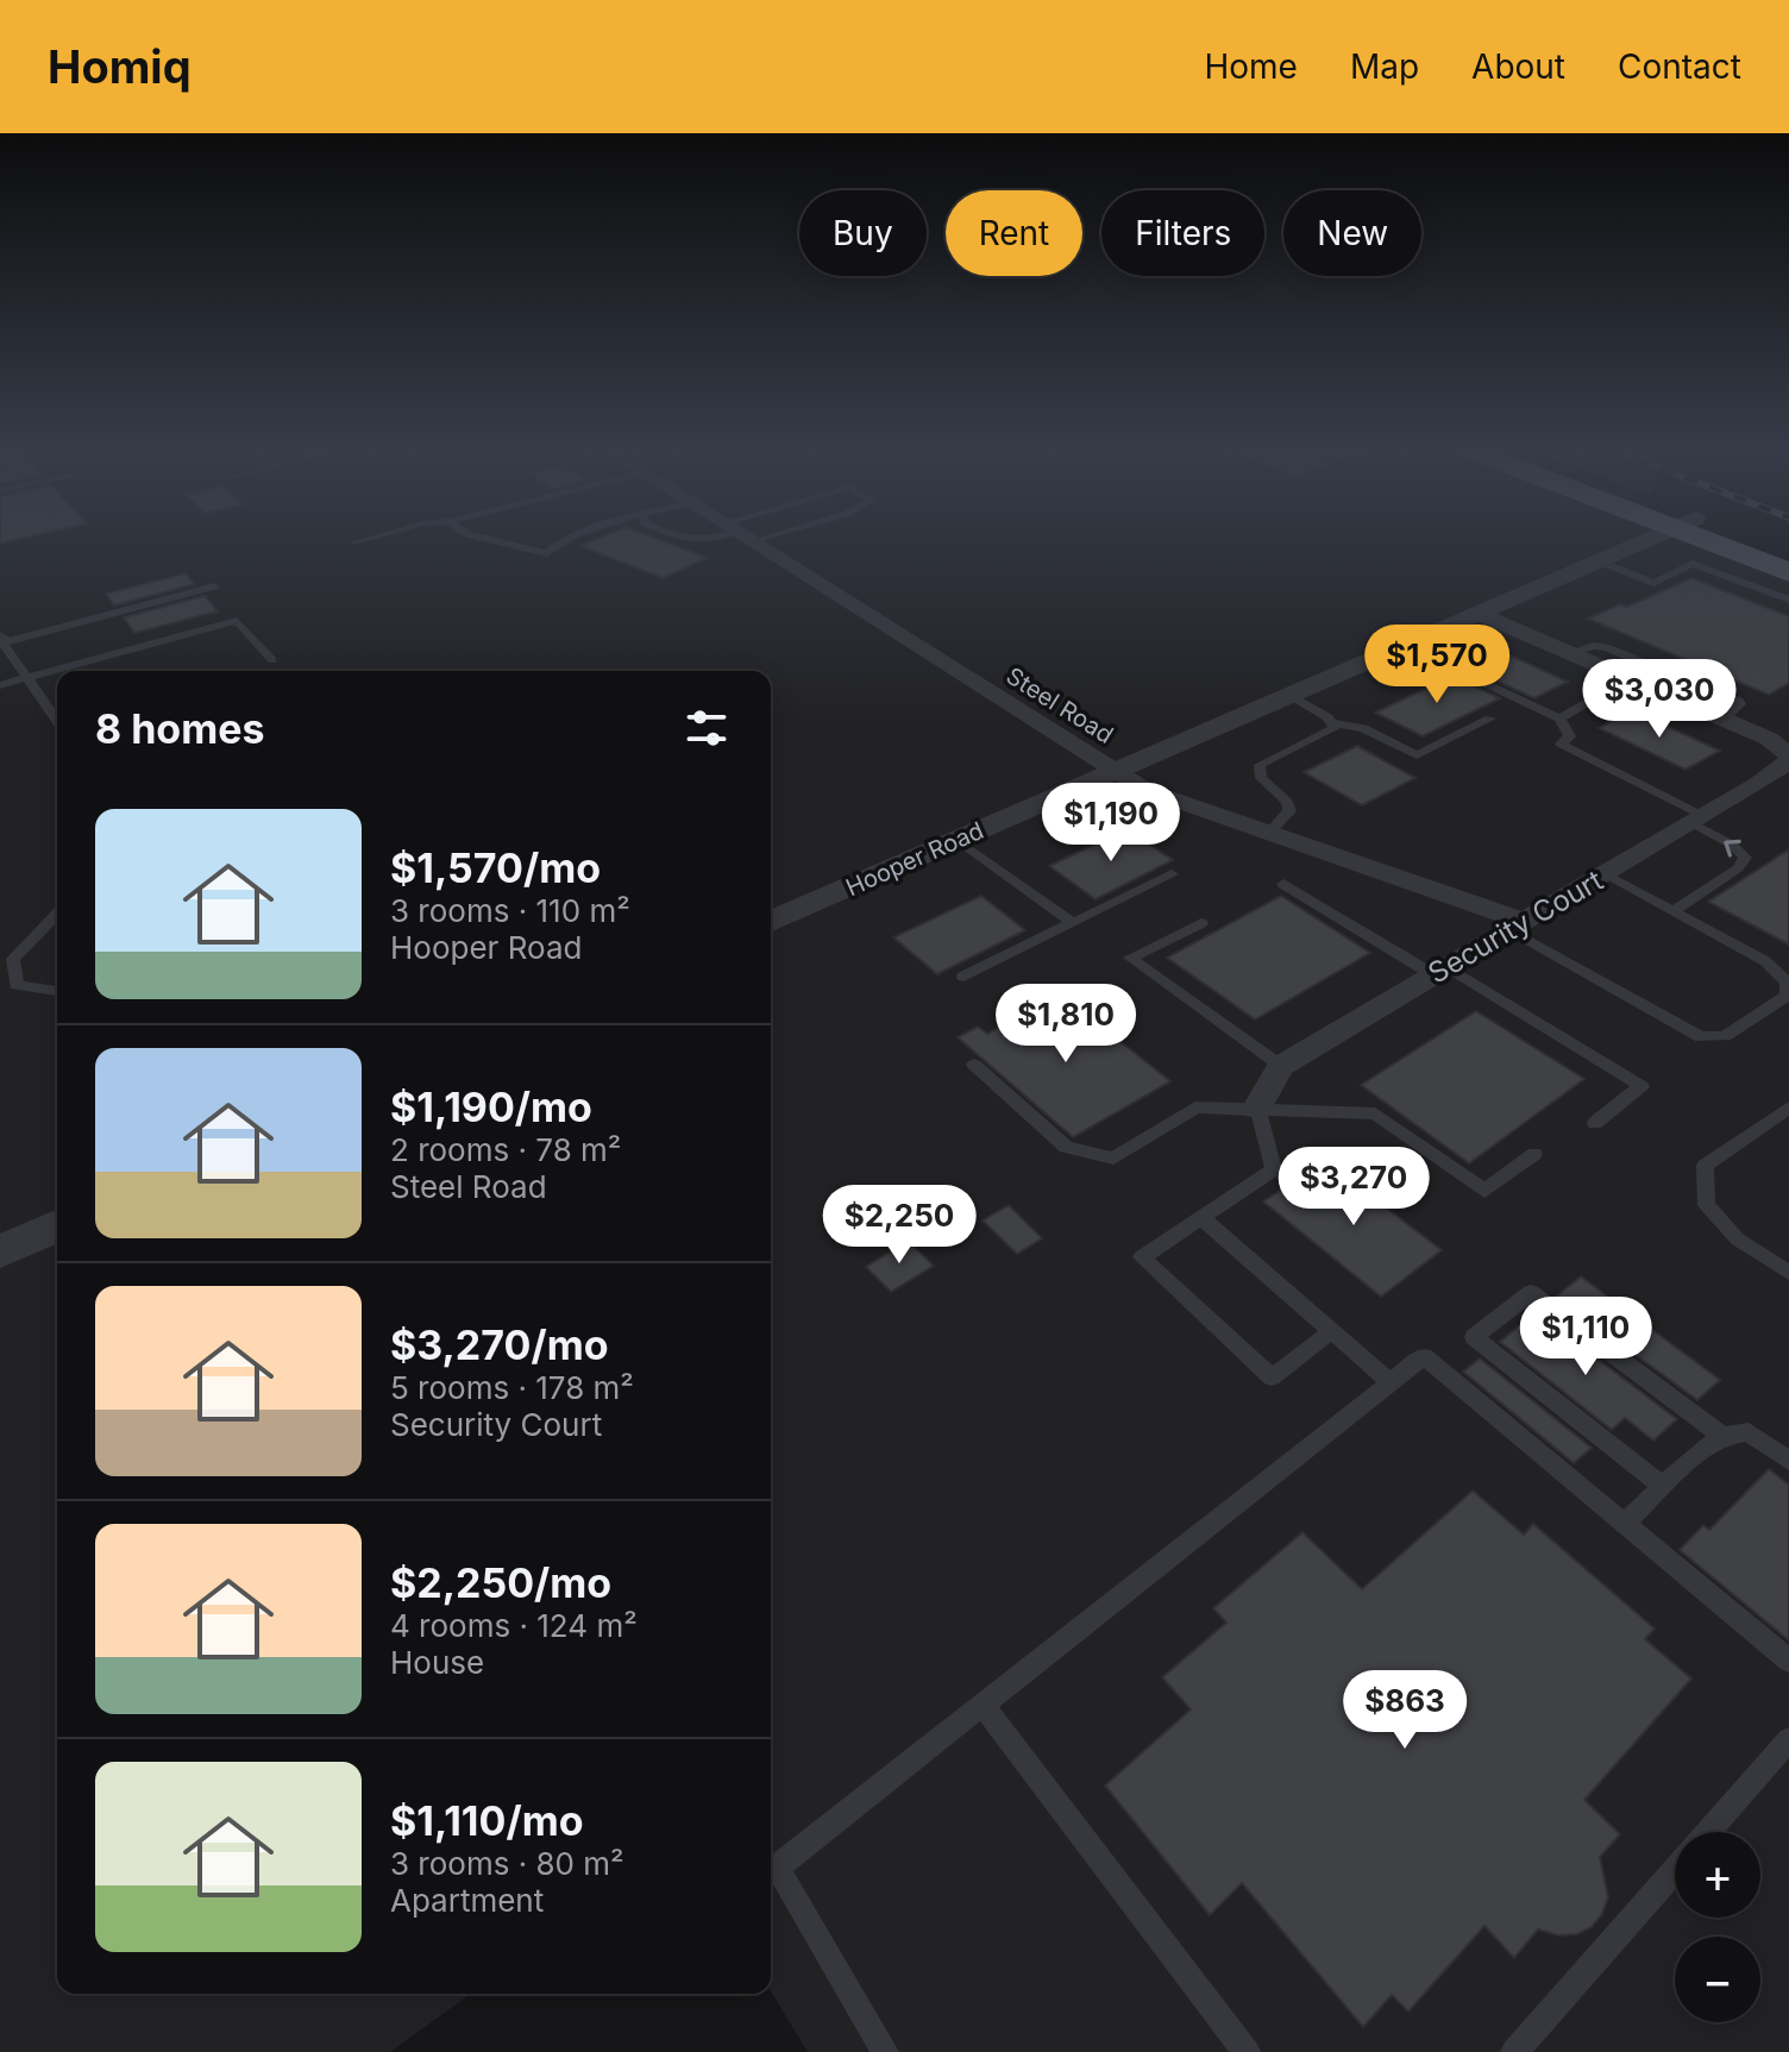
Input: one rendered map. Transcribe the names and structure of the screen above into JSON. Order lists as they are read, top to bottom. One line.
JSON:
{"streets":{"street":["Steel Road","Hooper Road","Security Court"]},"crossings":[["Steel Road","Hooper Road"],["Steel Road","Security Court"],["Hooper Road","Security Court"]],"page":{"header":"Homiq","nav":["Home","Map","About","Contact"],"chip":["Buy","Rent","Filters","New"],"price":["$1,570","$3,030","$1,190","$1,810","$3,270","$2,250","$1,110","$863"],"heading":"8 homes","list":[{"name":"$1,570/mo","note":"3 rooms · 110 m² · Hooper Road"},{"name":"$1,190/mo","note":"2 rooms · 78 m² · Steel Road"},{"name":"$3,270/mo","note":"5 rooms · 178 m² · Security Court"},{"name":"$2,250/mo","note":"4 rooms · 124 m² · House"},{"name":"$1,110/mo","note":"3 rooms · 80 m² · Apartment"}],"map_buttons":["+","−"]}}
